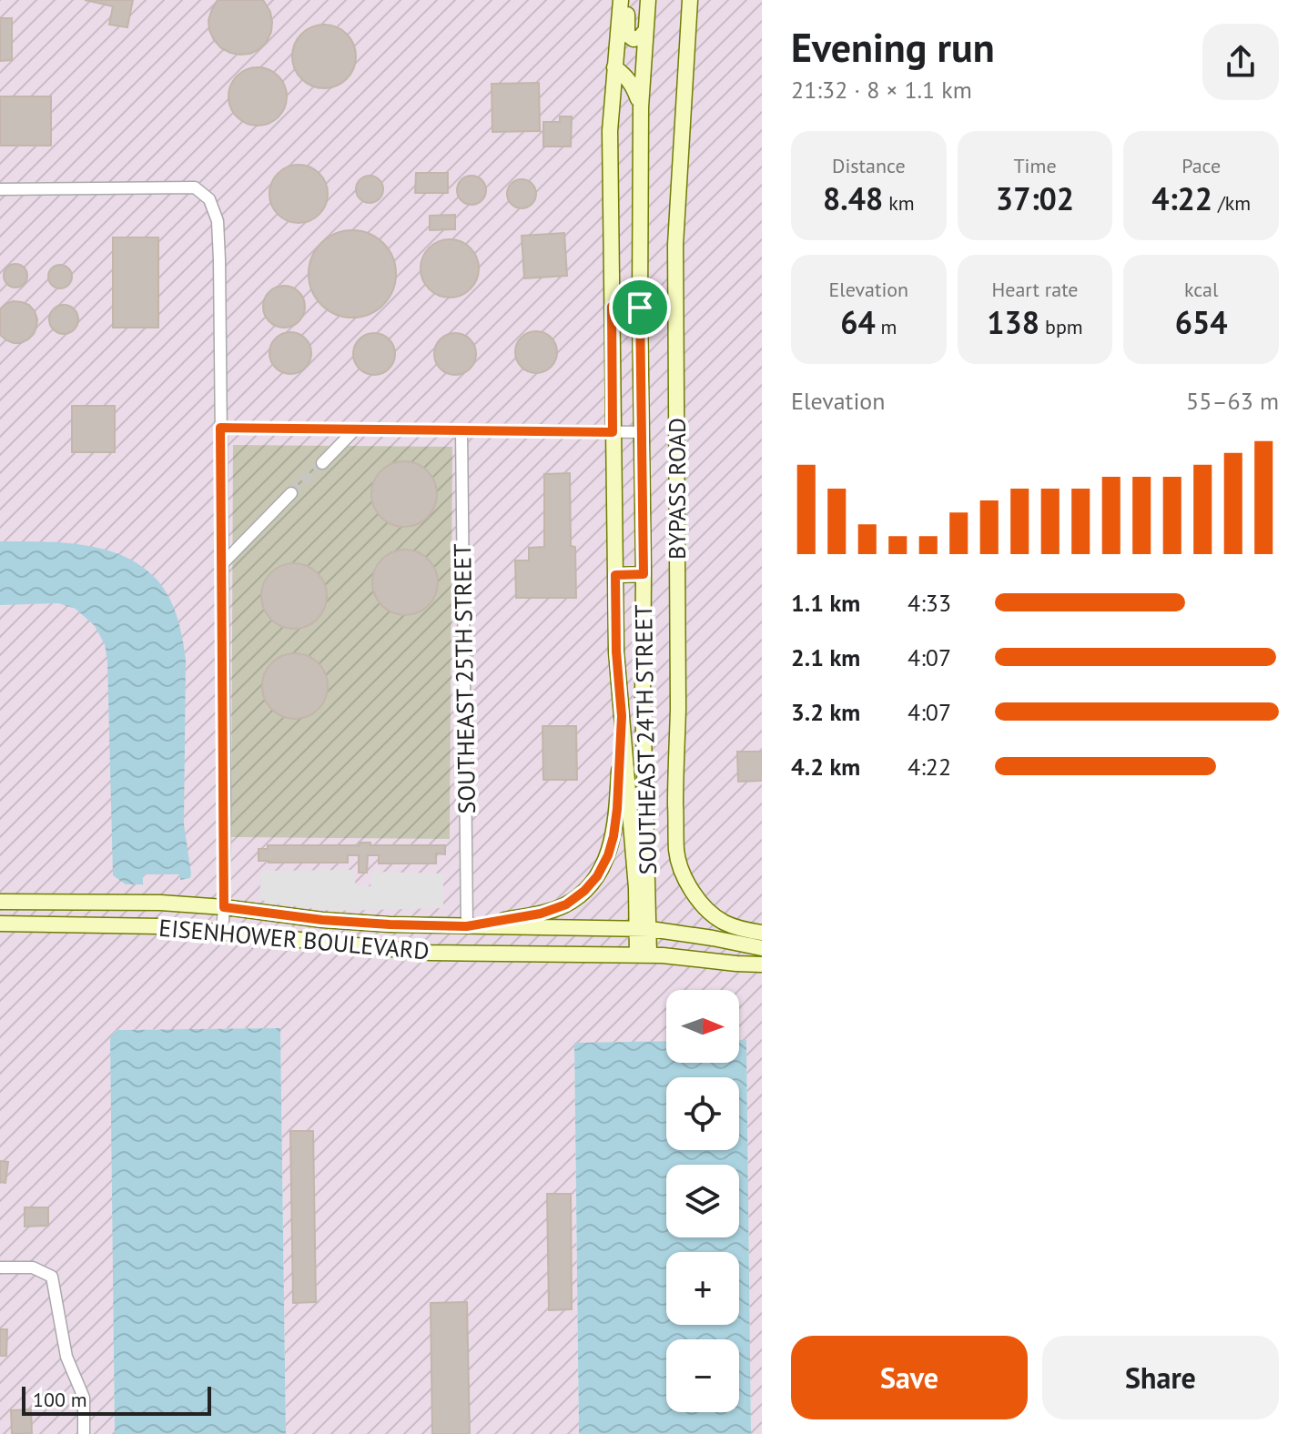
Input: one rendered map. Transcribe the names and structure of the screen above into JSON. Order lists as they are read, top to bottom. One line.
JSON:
{"streets":{"street":["BYPASS ROAD","SOUTHEAST 25TH STREET","SOUTHEAST 24TH STREET","EISENHOWER BOULEVARD"]},"crossings":[["SOUTHEAST 25TH STREET","EISENHOWER BOULEVARD"],["SOUTHEAST 24TH STREET","EISENHOWER BOULEVARD"]],"scale_bar":"100 m","north":"right","page":{"heading":["Evening run","21:32 · 8 × 1.1 km"],"stats":[["Distance","8.48 km"],["Time","37:02"],["Pace","4:22 /km"],["Elevation","64 m"],["Heart rate","138 bpm"],["kcal","654"]],"chart":["Elevation","55–63 m"],"list":[{"name":"1.1 km","note":"4:33"},{"name":"2.1 km","note":"4:07"},{"name":"3.2 km","note":"4:07"},{"name":"4.2 km","note":"4:22"}],"map_buttons":["+","−"],"buttons":["Save","Share"],"scale":"100 m"}}
